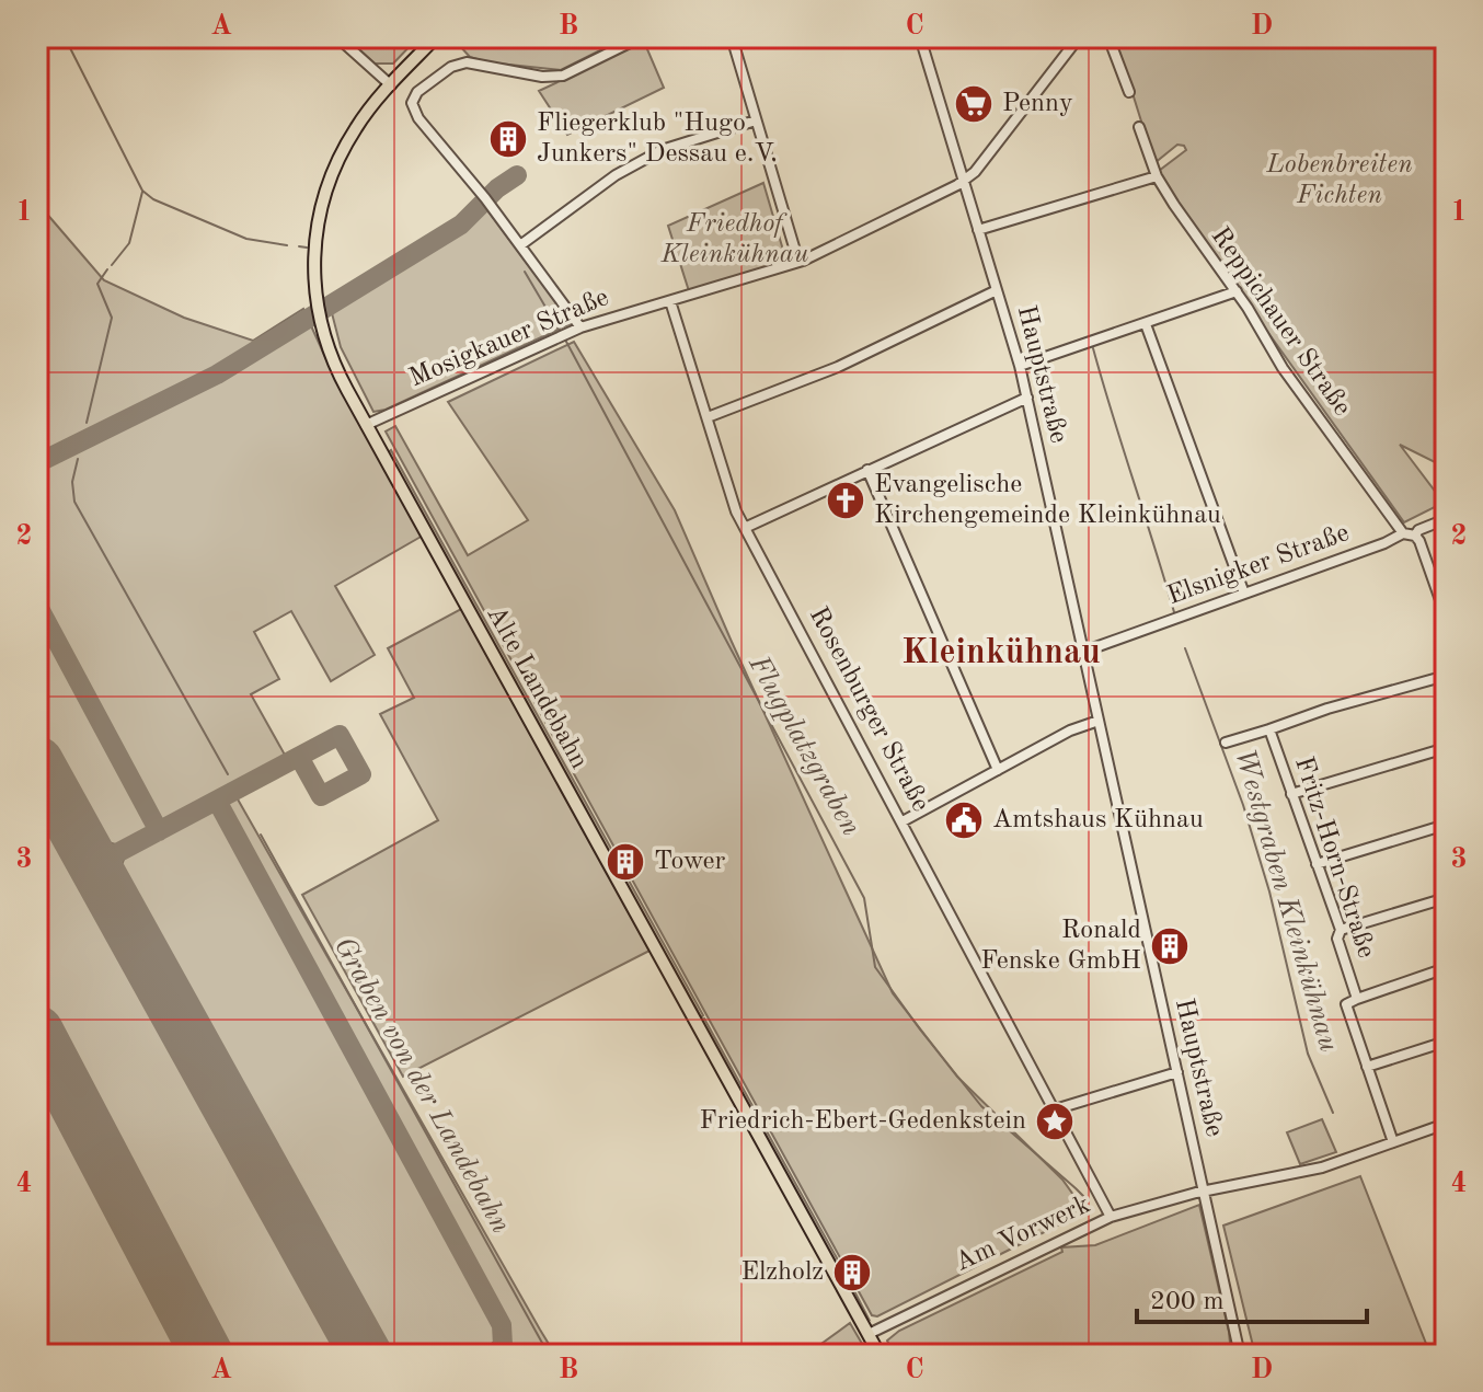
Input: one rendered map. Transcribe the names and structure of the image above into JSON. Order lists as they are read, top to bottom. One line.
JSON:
{"streets":{"main road":["Alte Landebahn"],"street":["Reppichauer Straße","Mosigkauer Straße","Hauptstraße","Elsnigker Straße","Rosenburger Straße","Fritz-Horn-Straße","Am Vorwerk"]},"crossings":[["Reppichauer Straße","Elsnigker Straße"],["Mosigkauer Straße","Hauptstraße"],["Mosigkauer Straße","Alte Landebahn"],["Mosigkauer Straße","Rosenburger Straße"],["Hauptstraße","Elsnigker Straße"],["Hauptstraße","Am Vorwerk"],["Alte Landebahn","Am Vorwerk"],["Rosenburger Straße","Am Vorwerk"],["Fritz-Horn-Straße","Am Vorwerk"]],"districts":["Kleinkühnau"],"water":["Flugplatzgraben","Westgraben Kleinkühnau","Graben von der Landebahn"],"parks":["Lobenbreiten Fichten","Friedhof Kleinkühnau"],"places":{"supermarket":["Penny"],"building":["Fliegerklub \"Hugo Junkers\" Dessau e.V.","Tower","Ronald Fenske GmbH","Elzholz"],"church":["Evangelische Kirchengemeinde Kleinkühnau"],"public building":["Amtshaus Kühnau"],"place":["Friedrich-Ebert-Gedenkstein"]},"scale_bar":"200 m","grid":{"columns":["A","B","C","D"],"rows":["1","2","3","4"]}}
